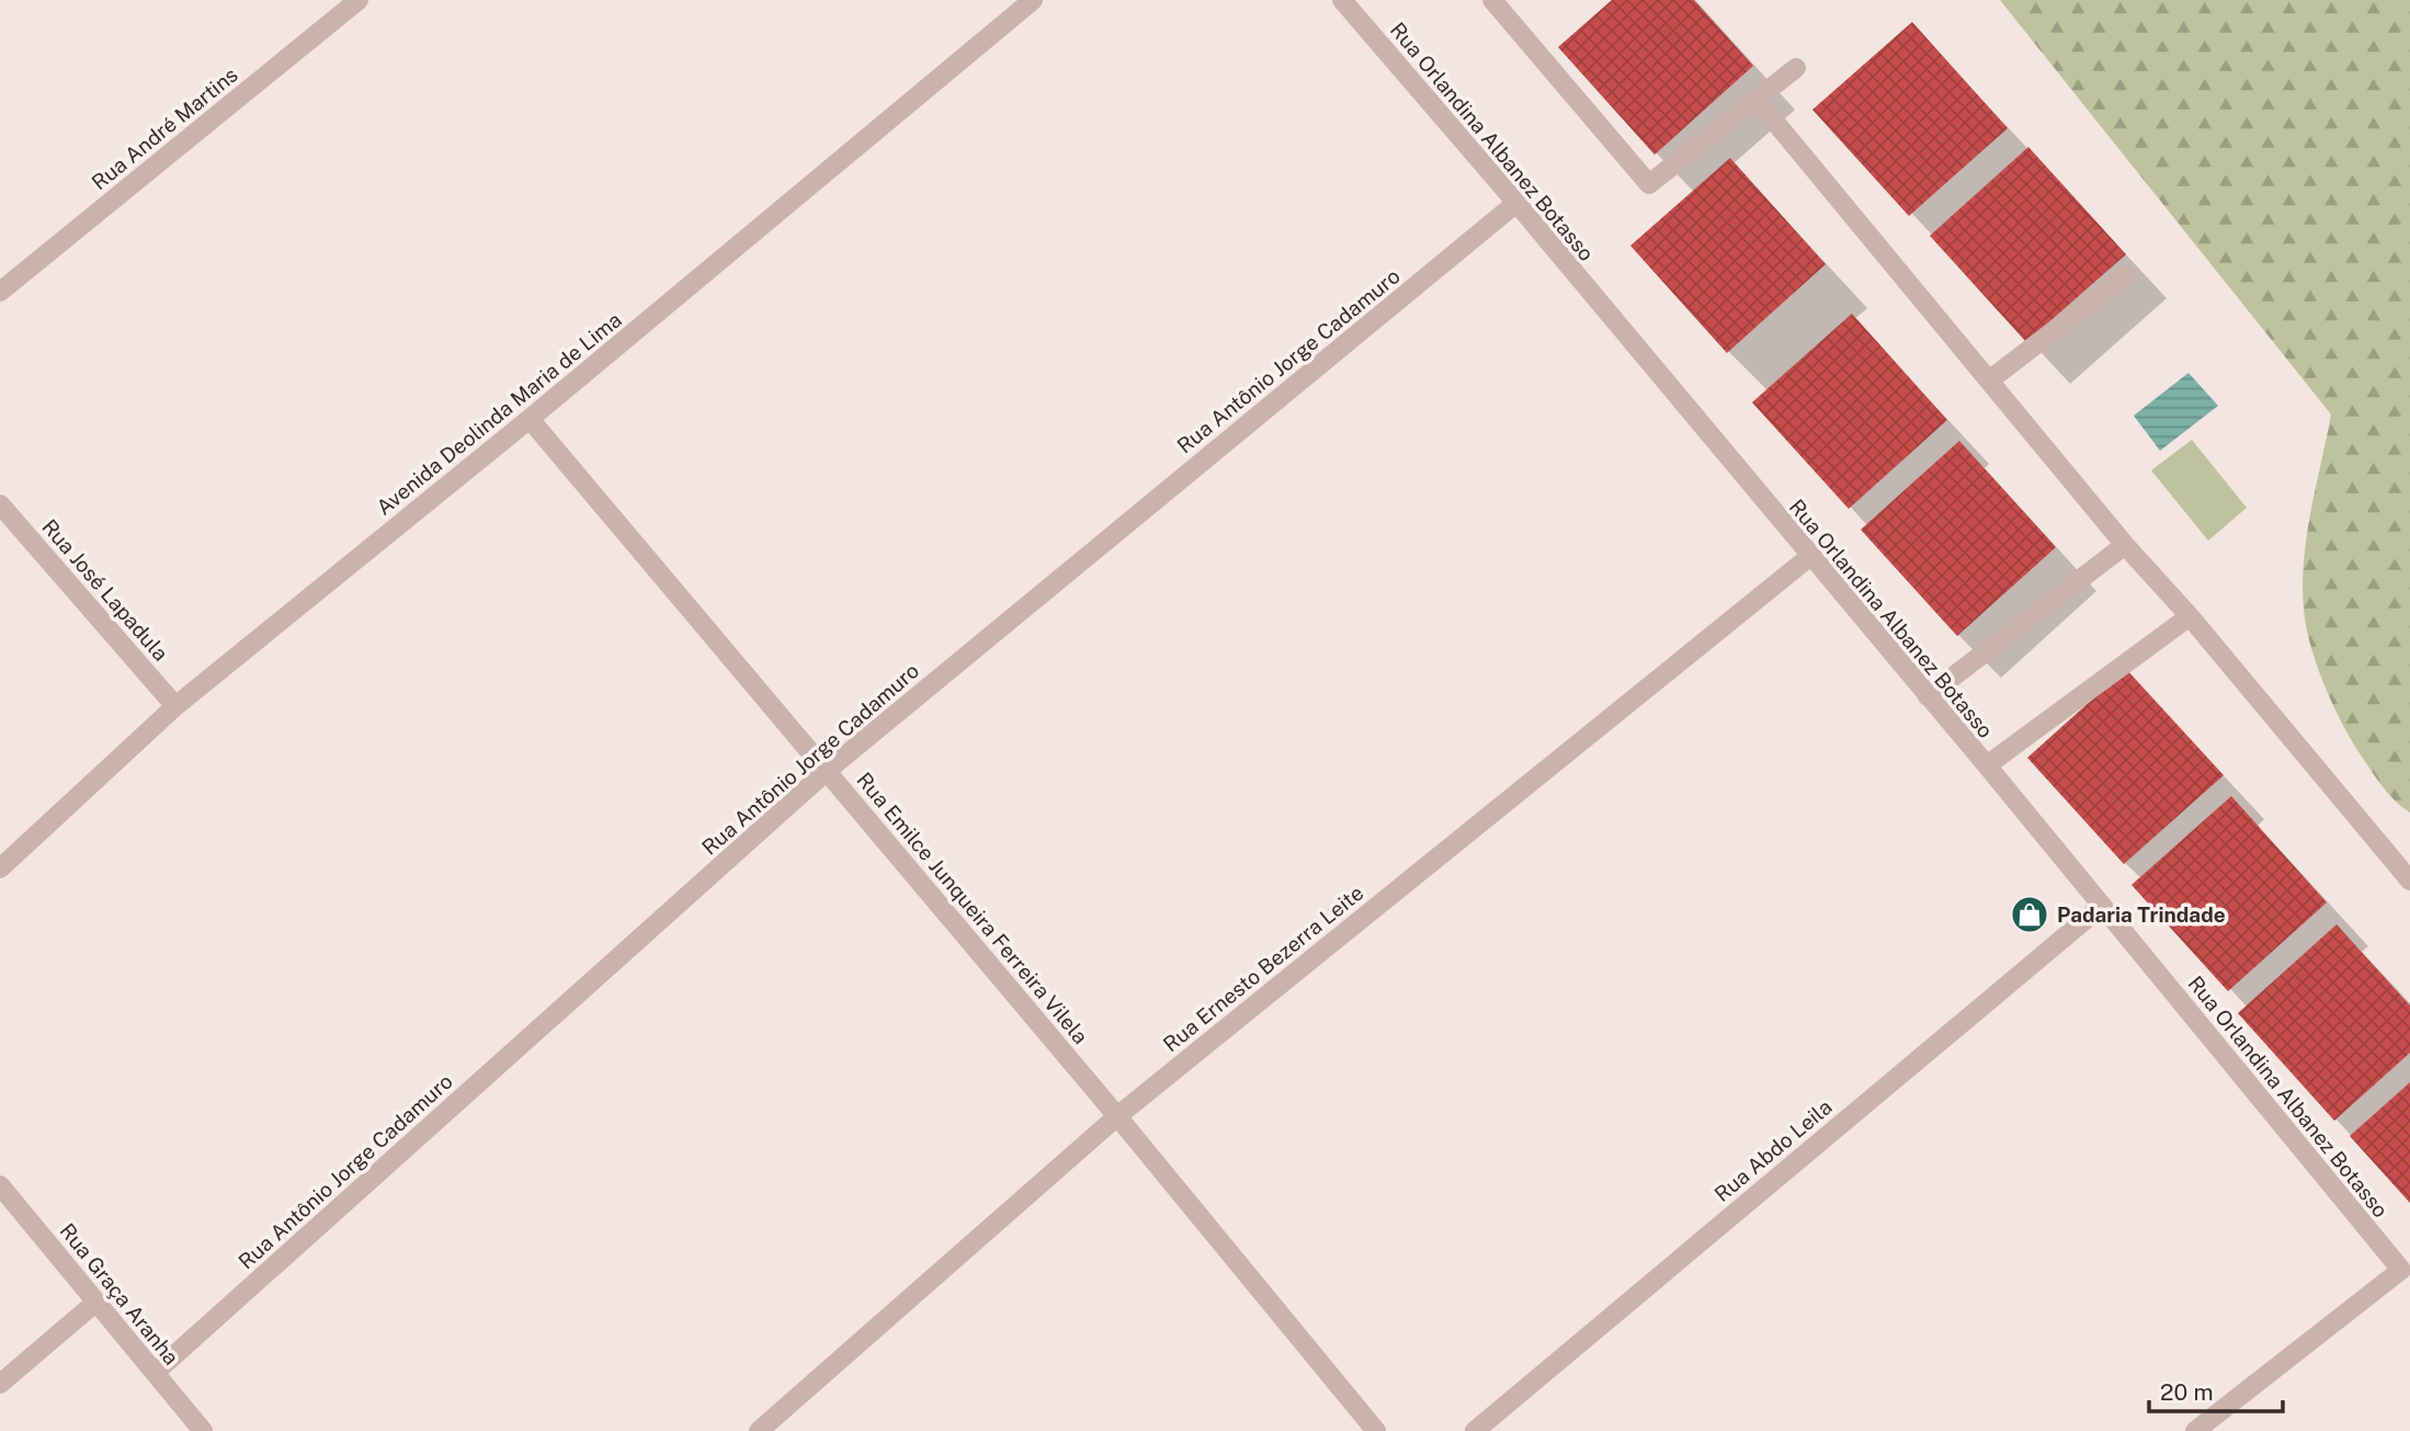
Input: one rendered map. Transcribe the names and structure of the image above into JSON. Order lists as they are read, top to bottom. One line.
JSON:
{"streets":{"street":["Rua André Martins","Rua Orlandina Albanez Botasso","Rua Antônio Jorge Cadamuro","Avenida Deolinda Maria de Lima","Rua José Lapadula","Rua Emilce Junqueira Ferreira Vilela","Rua Ernesto Bezerra Leite","Rua Abdo Leila","Rua Graça Aranha"]},"crossings":[["Rua Orlandina Albanez Botasso","Rua Antônio Jorge Cadamuro"],["Rua Orlandina Albanez Botasso","Rua Ernesto Bezerra Leite"],["Rua Orlandina Albanez Botasso","Rua Abdo Leila"],["Rua Antônio Jorge Cadamuro","Rua Emilce Junqueira Ferreira Vilela"],["Rua Antônio Jorge Cadamuro","Rua Graça Aranha"],["Avenida Deolinda Maria de Lima","Rua José Lapadula"],["Avenida Deolinda Maria de Lima","Rua Emilce Junqueira Ferreira Vilela"],["Rua Emilce Junqueira Ferreira Vilela","Rua Ernesto Bezerra Leite"]],"places":{"shop":["Padaria Trindade"]},"scale_bar":"20 m"}
